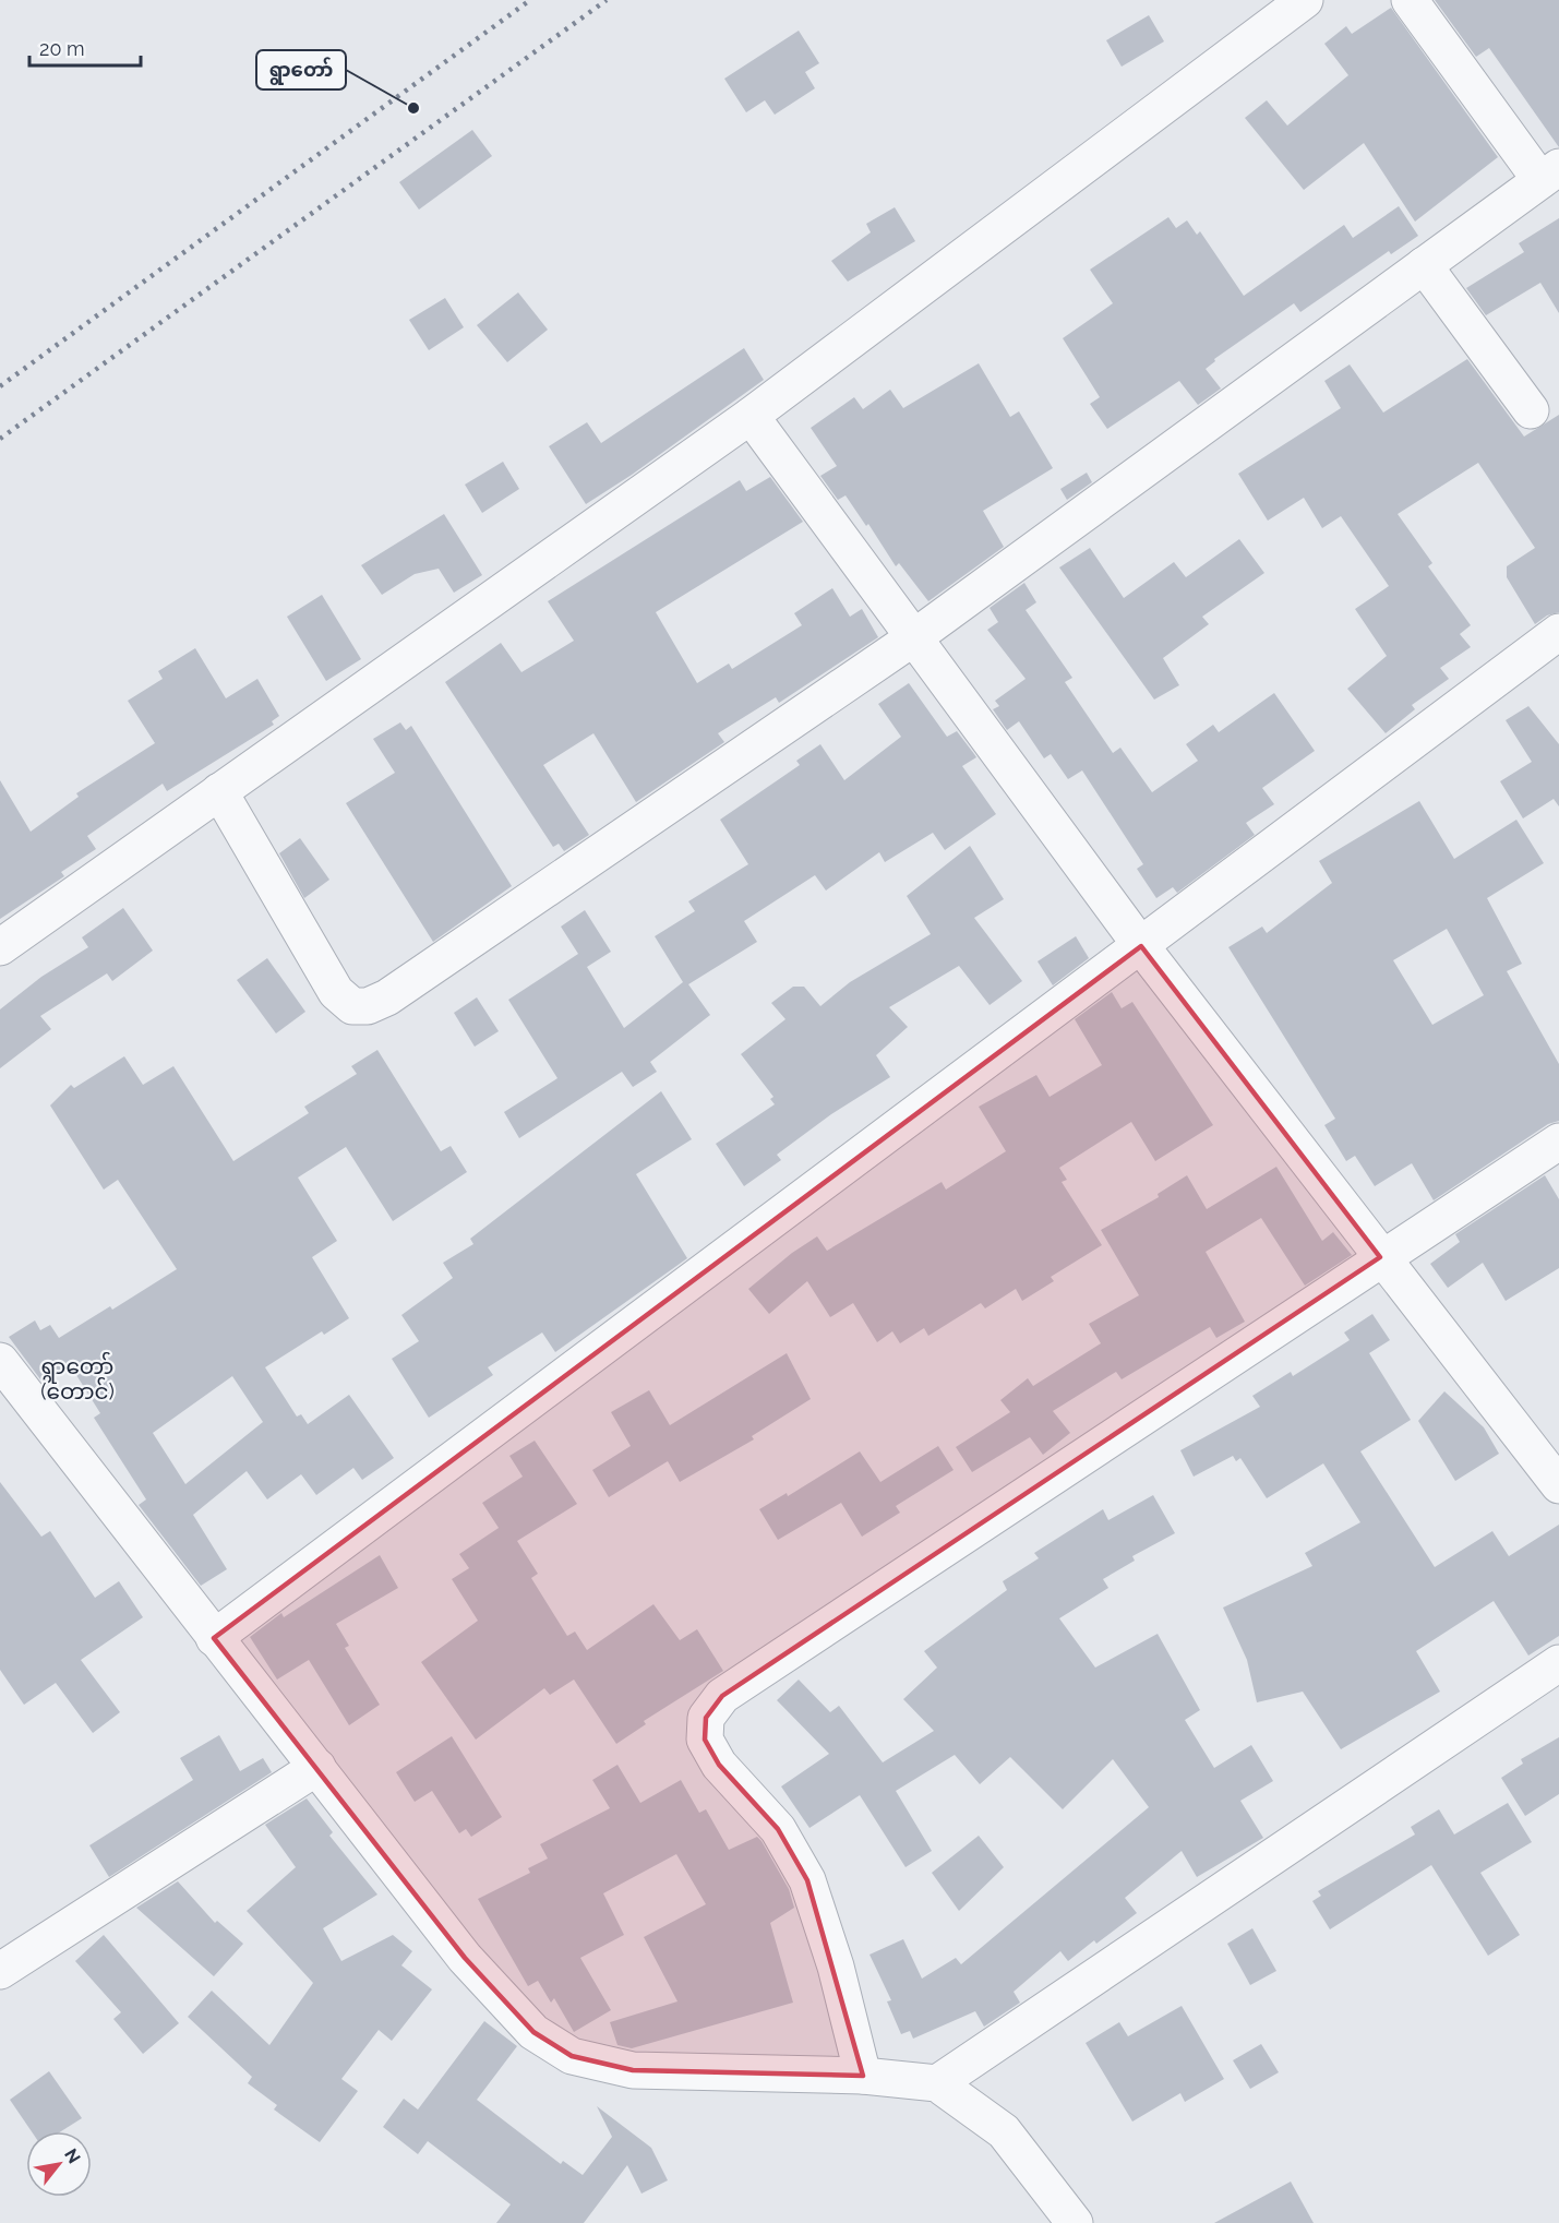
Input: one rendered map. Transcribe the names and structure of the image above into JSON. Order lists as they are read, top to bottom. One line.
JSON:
{"districts":["ရွာတော် (တောင်)"],"places":["ရွာတော်"],"scale_bar":"20 m","north":"top right"}
